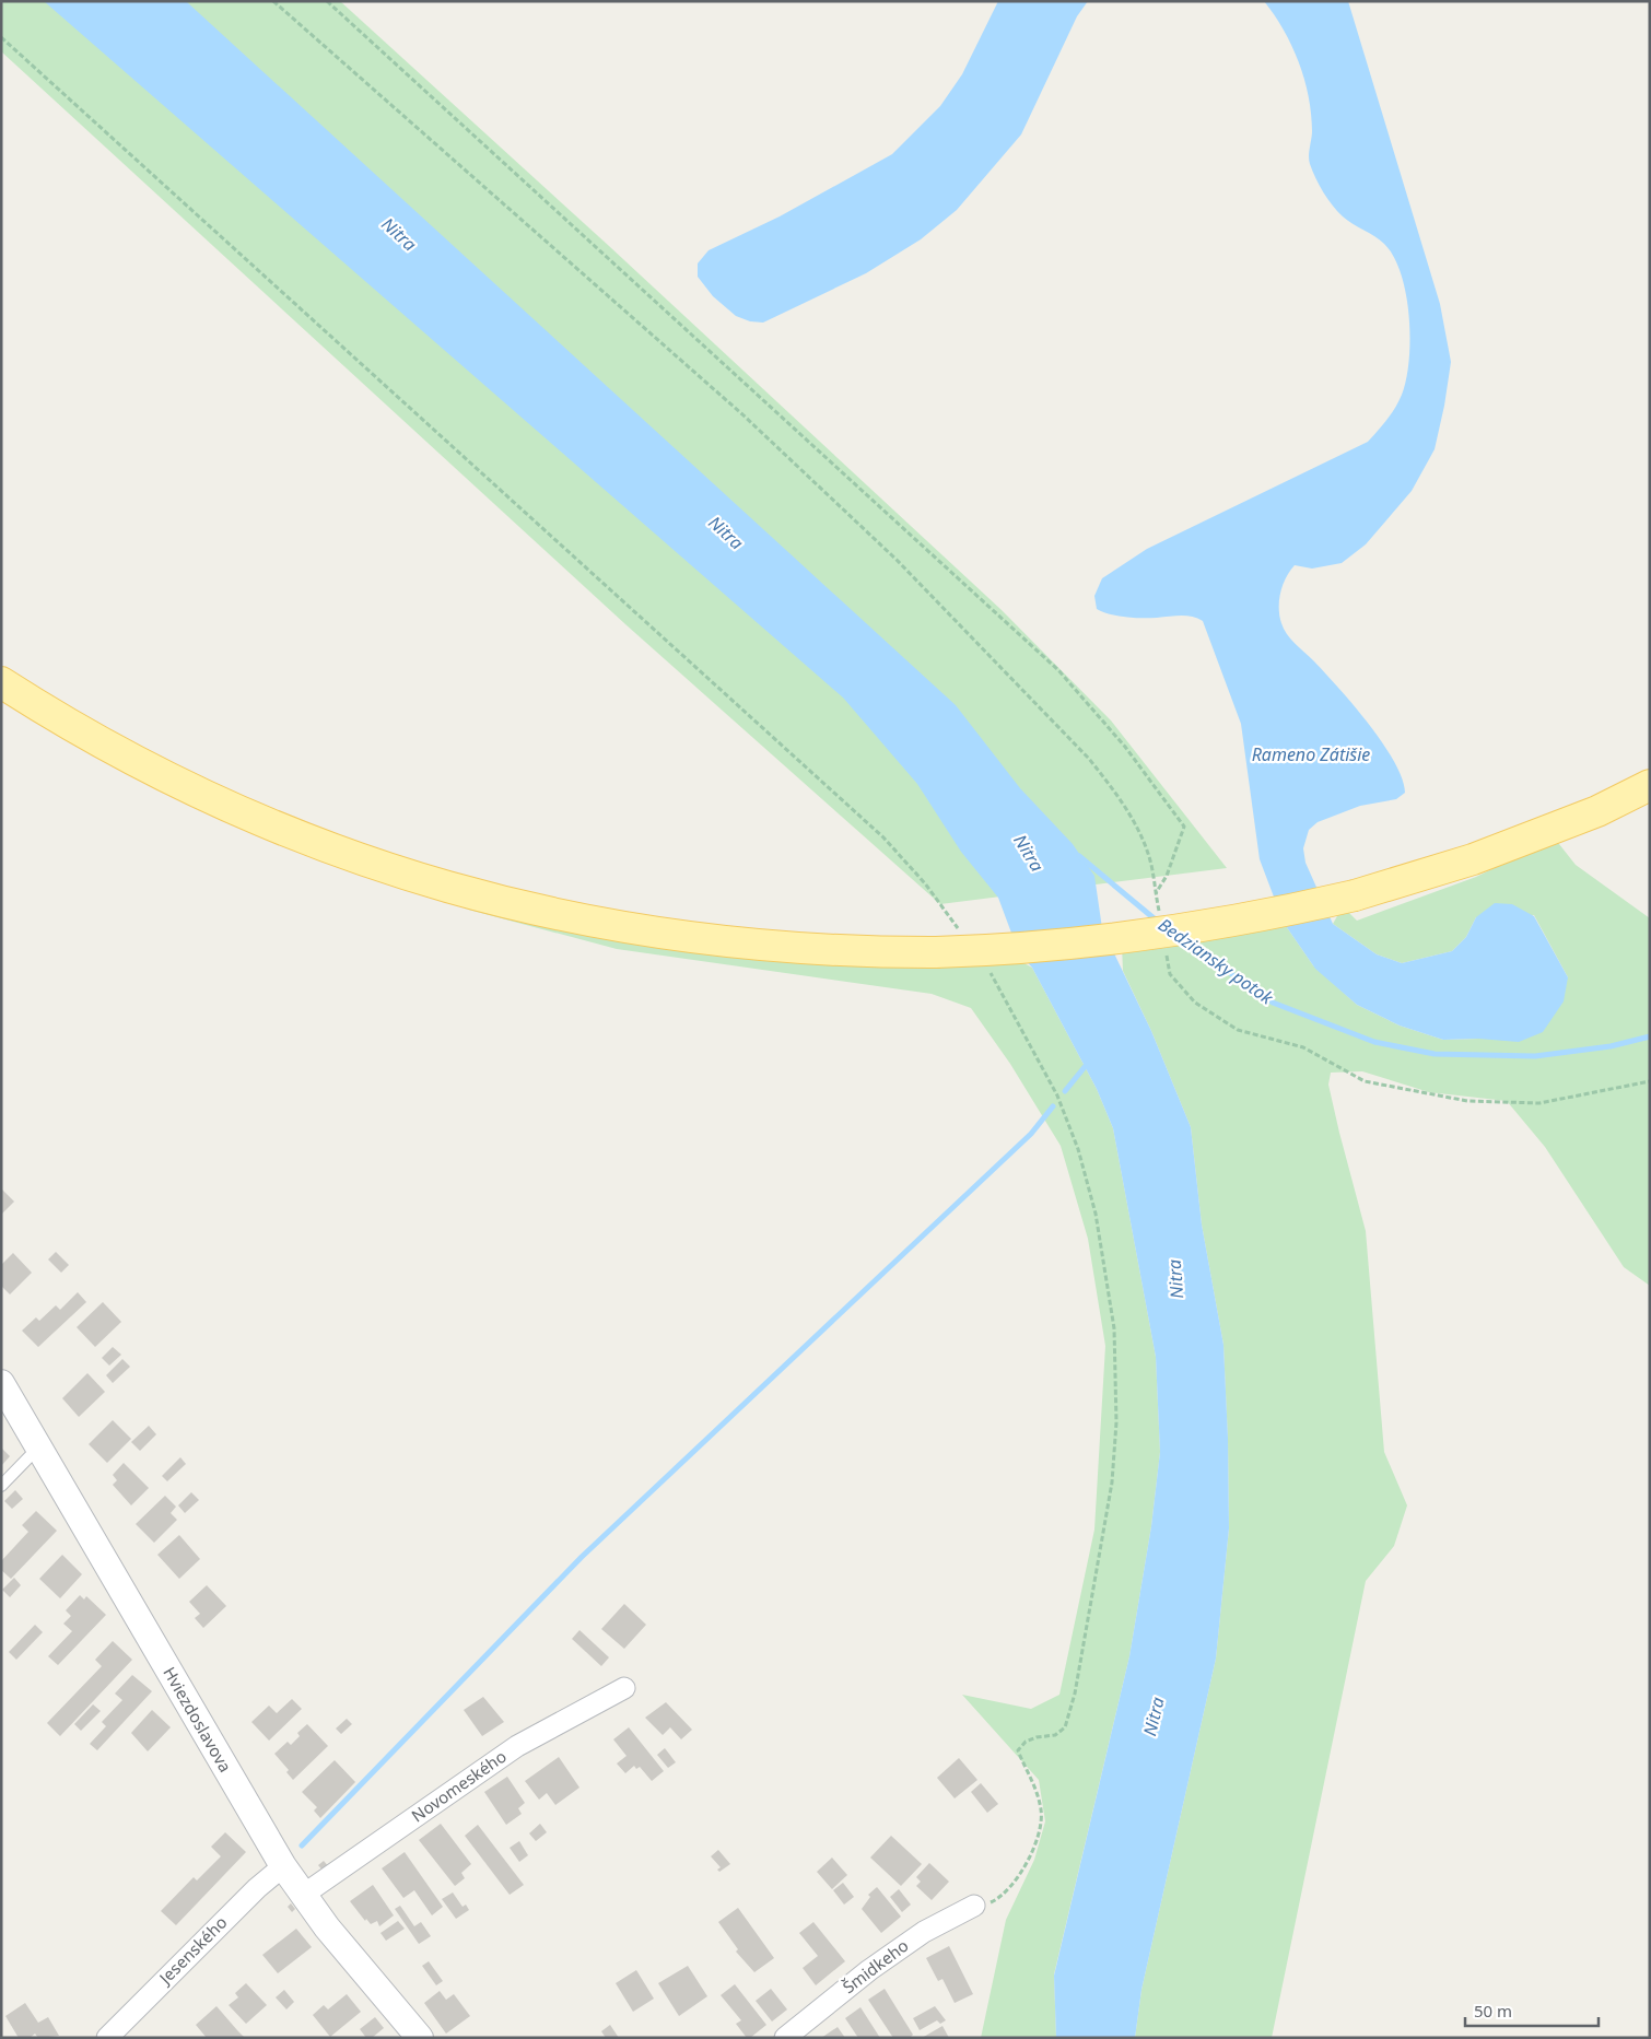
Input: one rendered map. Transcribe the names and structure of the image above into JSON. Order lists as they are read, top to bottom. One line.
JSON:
{"streets":{"street":["Hviezdoslavova","Novomeského","Jesenského","Šmidkeho"]},"crossings":[["Hviezdoslavova","Novomeského"],["Hviezdoslavova","Jesenského"]],"water":["Nitra","Rameno Zátišie","Bedziansky potok"],"scale_bar":"50 m"}
